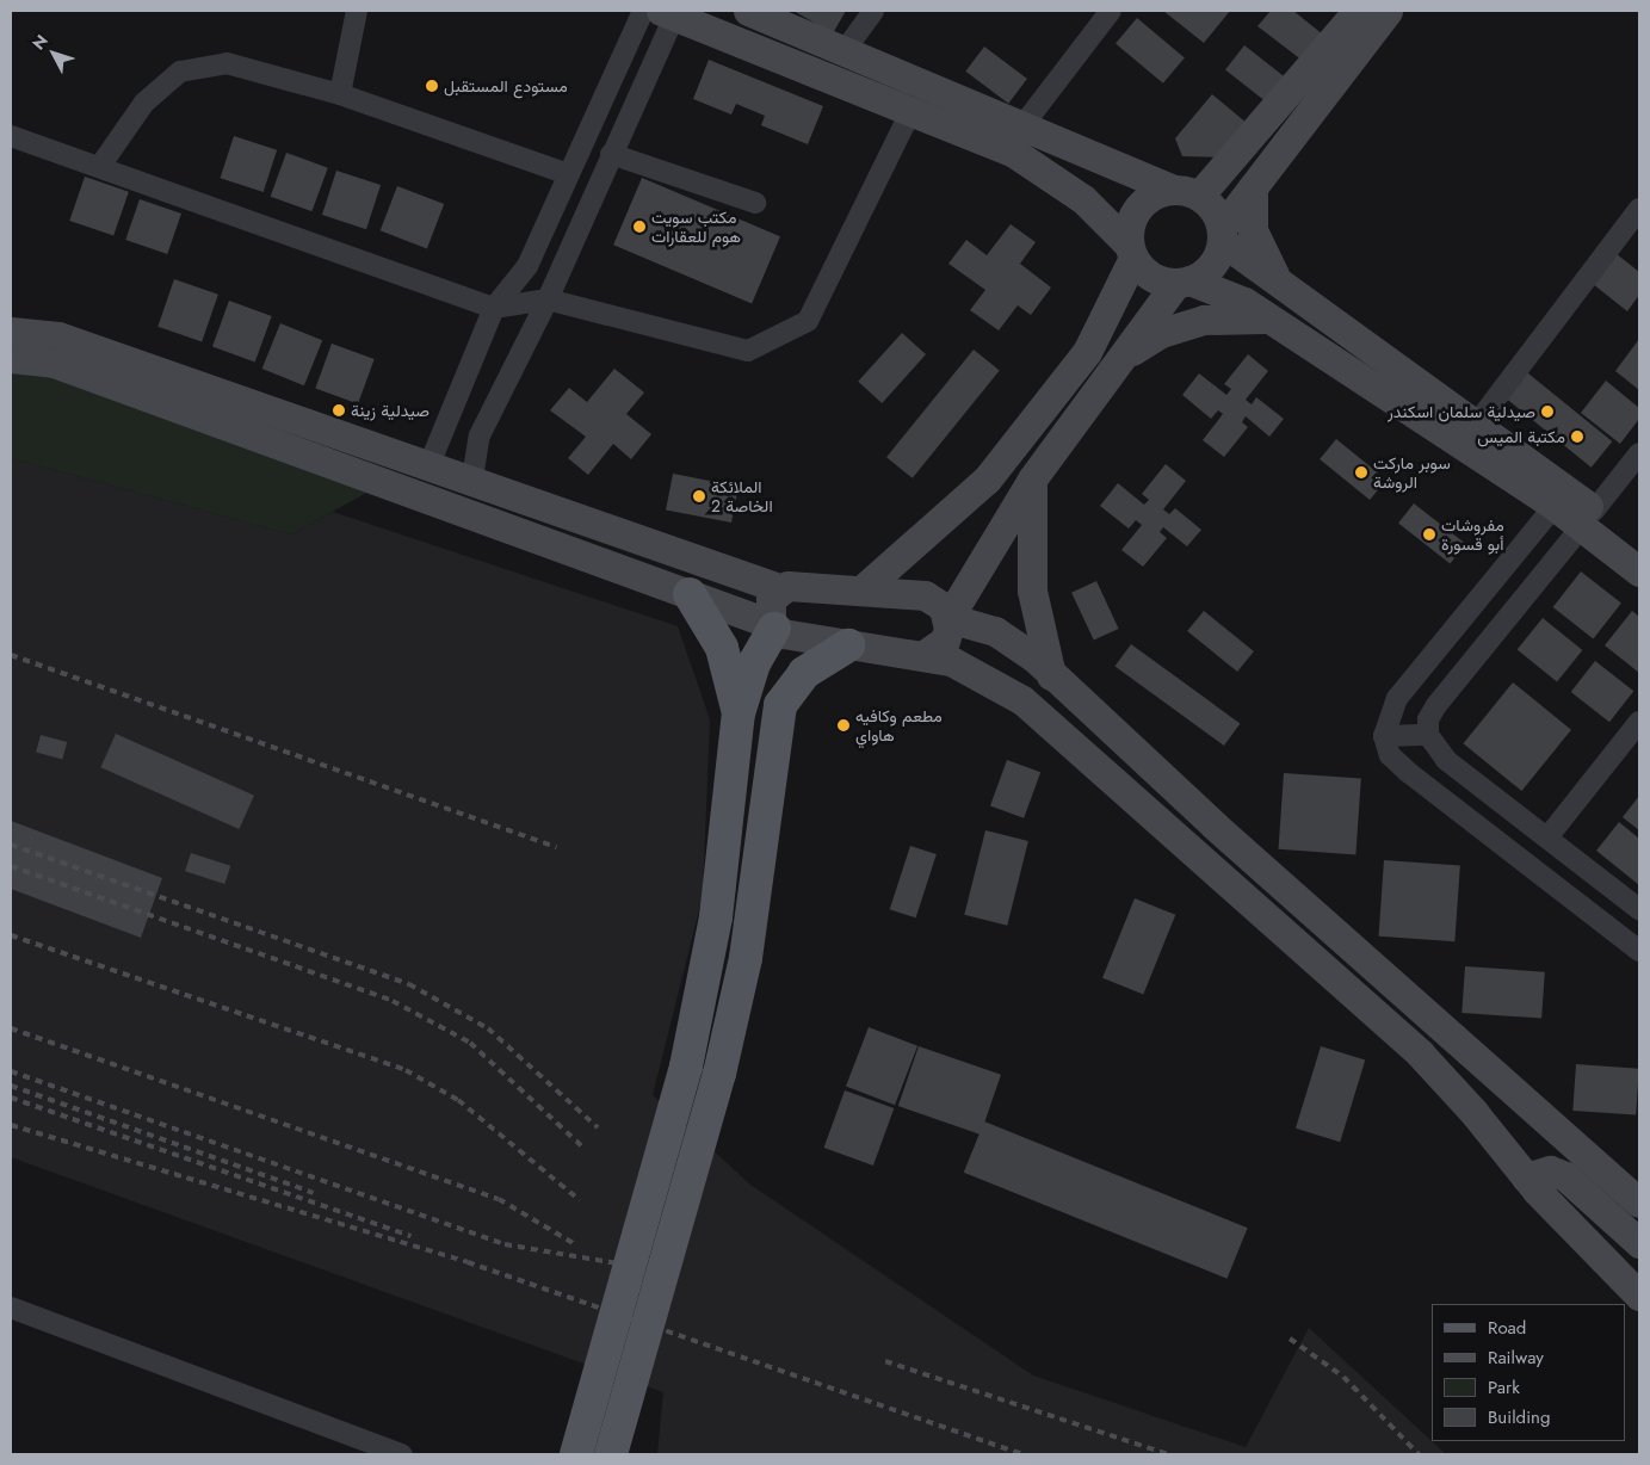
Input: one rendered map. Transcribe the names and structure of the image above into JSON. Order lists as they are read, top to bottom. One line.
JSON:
{"places":["مستودع المستقبل","مكتب سويت هوم للعقارات","صيدلية زينة","صيدلية سلمان اسكندر","مكتبة الميس","سوبر ماركت الروشة","الملائكة الخاصة 2","مفروشات أبو قسورة","مطعم وكافيه هاواي"],"legend":["Road","Railway","Park","Building"],"north":"top left"}
